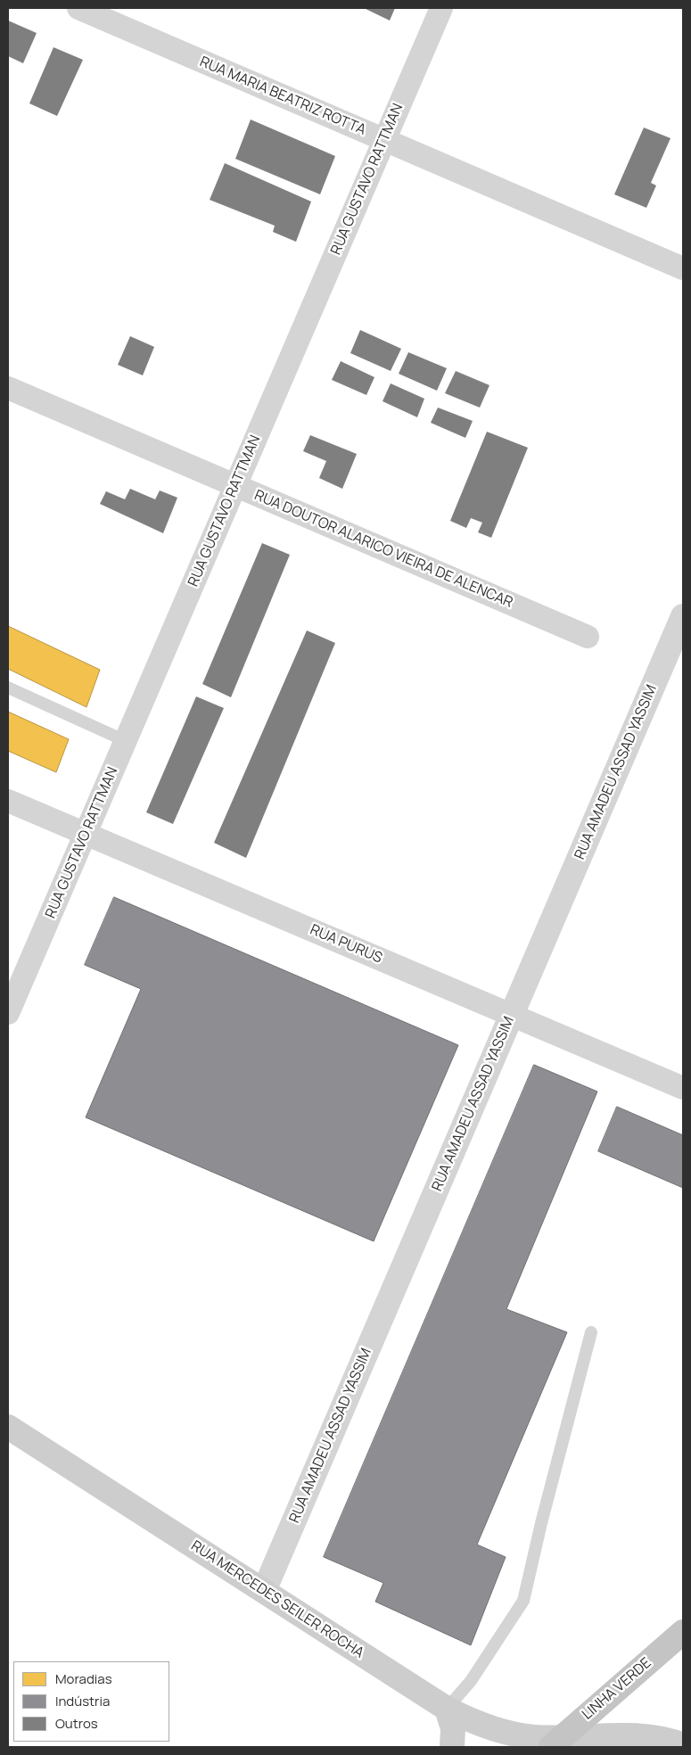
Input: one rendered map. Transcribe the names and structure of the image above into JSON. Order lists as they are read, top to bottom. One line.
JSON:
{"streets":{"highway":["LINHA VERDE"],"main road":["RUA MERCEDES SEILER ROCHA"],"street":["RUA MARIA BEATRIZ ROTTA","RUA GUSTAVO RATTMAN","RUA DOUTOR ALARICO VIEIRA DE ALENCAR","RUA AMADEU ASSAD YASSIM","RUA PURUS"]},"crossings":[["RUA MARIA BEATRIZ ROTTA","RUA GUSTAVO RATTMAN"],["RUA GUSTAVO RATTMAN","RUA DOUTOR ALARICO VIEIRA DE ALENCAR"],["RUA GUSTAVO RATTMAN","RUA PURUS"],["RUA AMADEU ASSAD YASSIM","RUA PURUS"],["RUA AMADEU ASSAD YASSIM","RUA MERCEDES SEILER ROCHA"],["RUA MERCEDES SEILER ROCHA","LINHA VERDE"]],"legend":["Moradias","Indústria","Outros"]}
